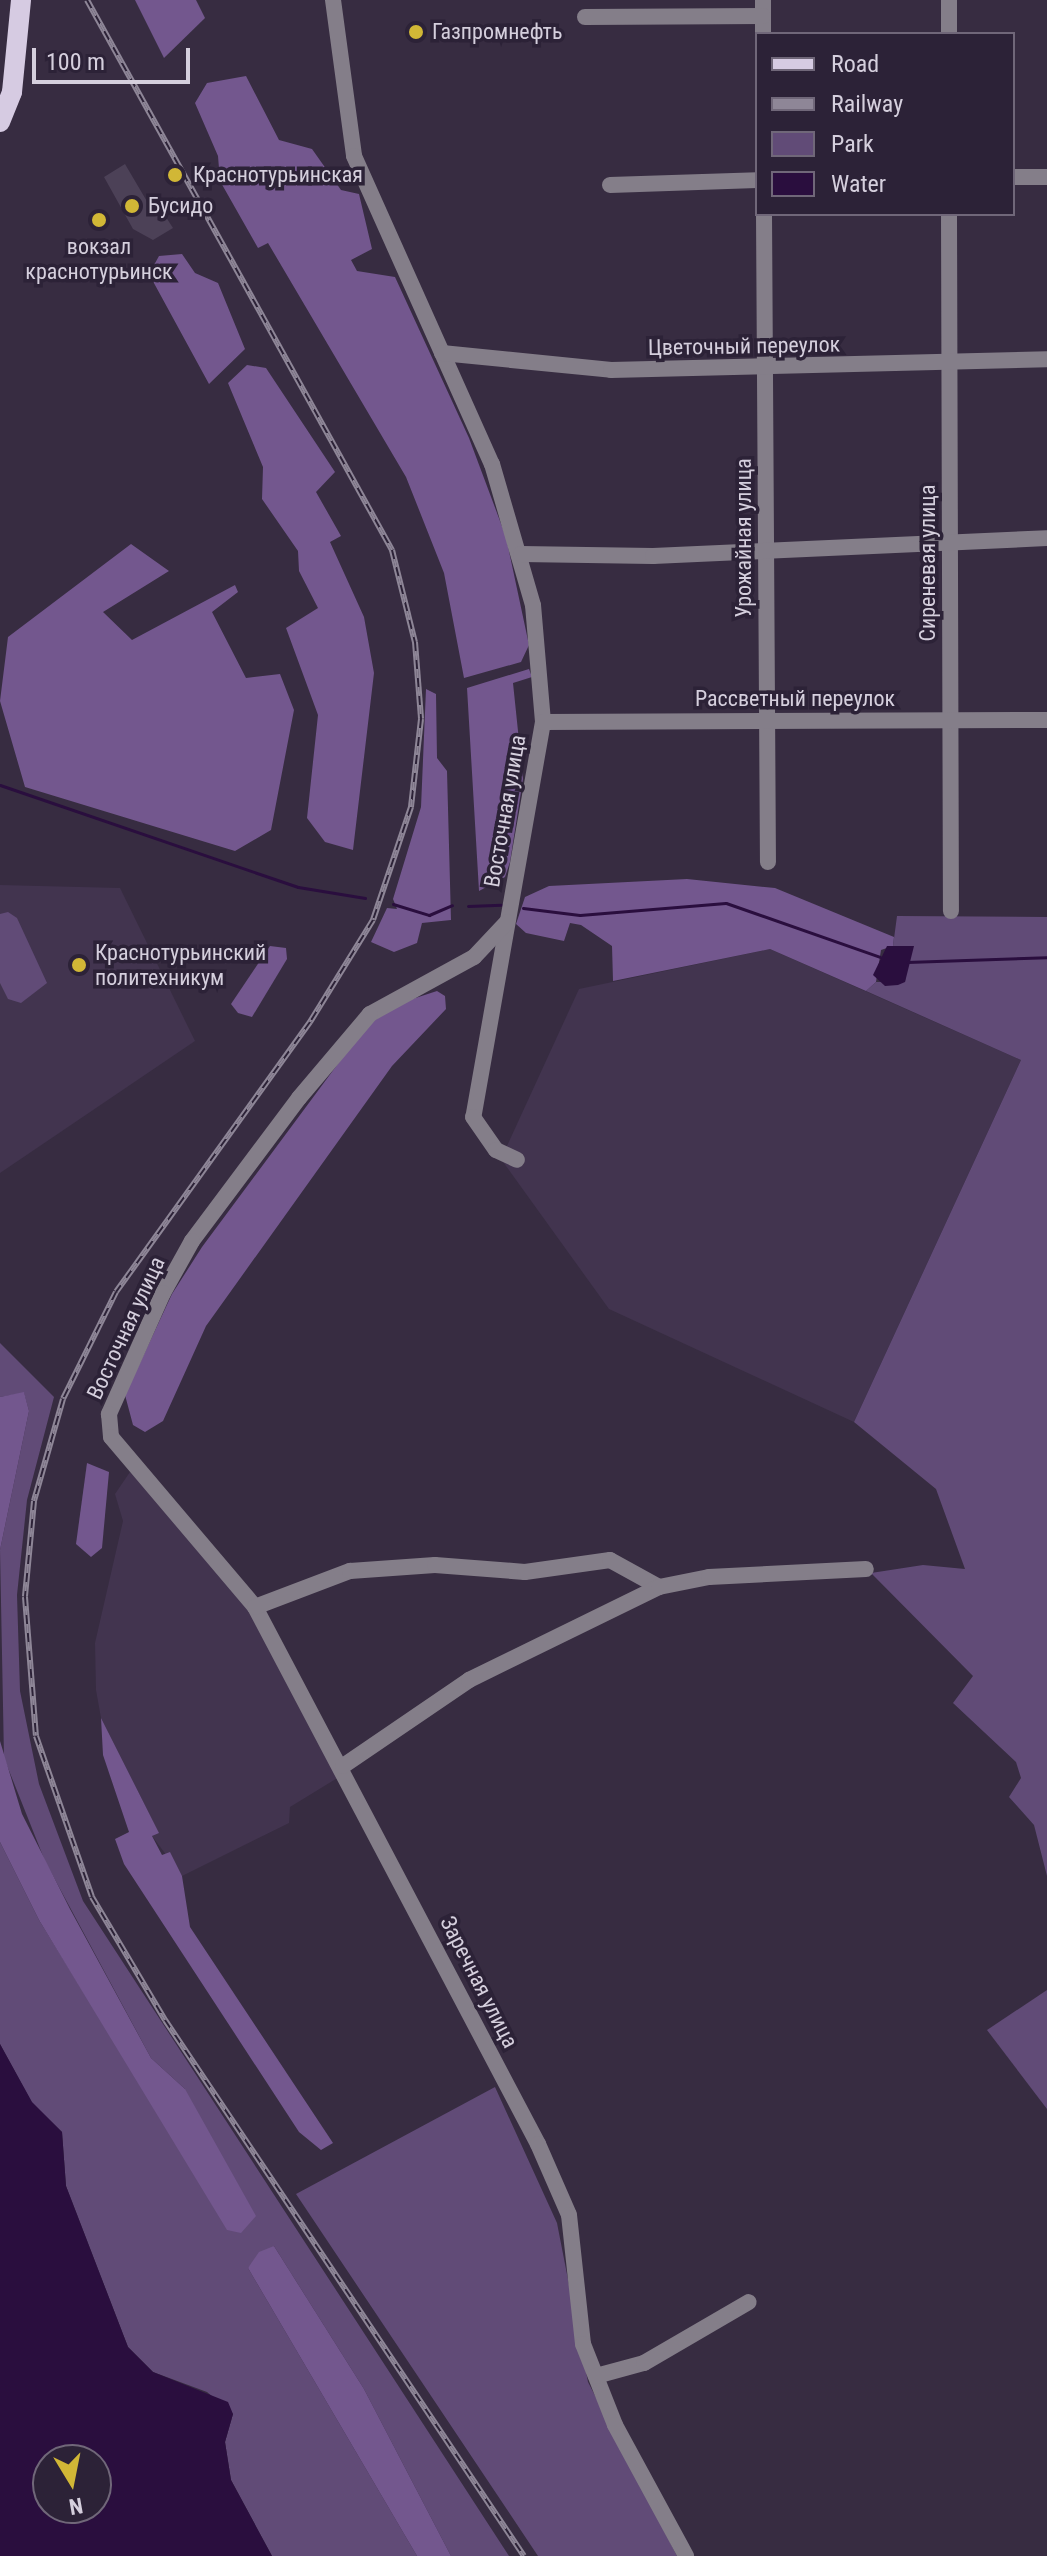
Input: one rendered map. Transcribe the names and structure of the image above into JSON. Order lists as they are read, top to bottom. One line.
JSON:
{"streets":{"street":["Цветочный переулок","Урожайная улица","Сиреневая улица","Рассветный переулок","Восточная улица","Заречная улица"]},"crossings":[["Цветочный переулок","Урожайная улица"],["Цветочный переулок","Сиреневая улица"],["Цветочный переулок","Восточная улица"],["Урожайная улица","Рассветный переулок"],["Сиреневая улица","Рассветный переулок"],["Рассветный переулок","Восточная улица"],["Восточная улица","Заречная улица"]],"places":["Газпромнефть","Краснотурьинская","Бусидо","вокзал краснотурьинск","Краснотурьинский политехникум"],"legend":["Road","Railway","Park","Water"],"scale_bar":"100 m","north":"bottom"}
